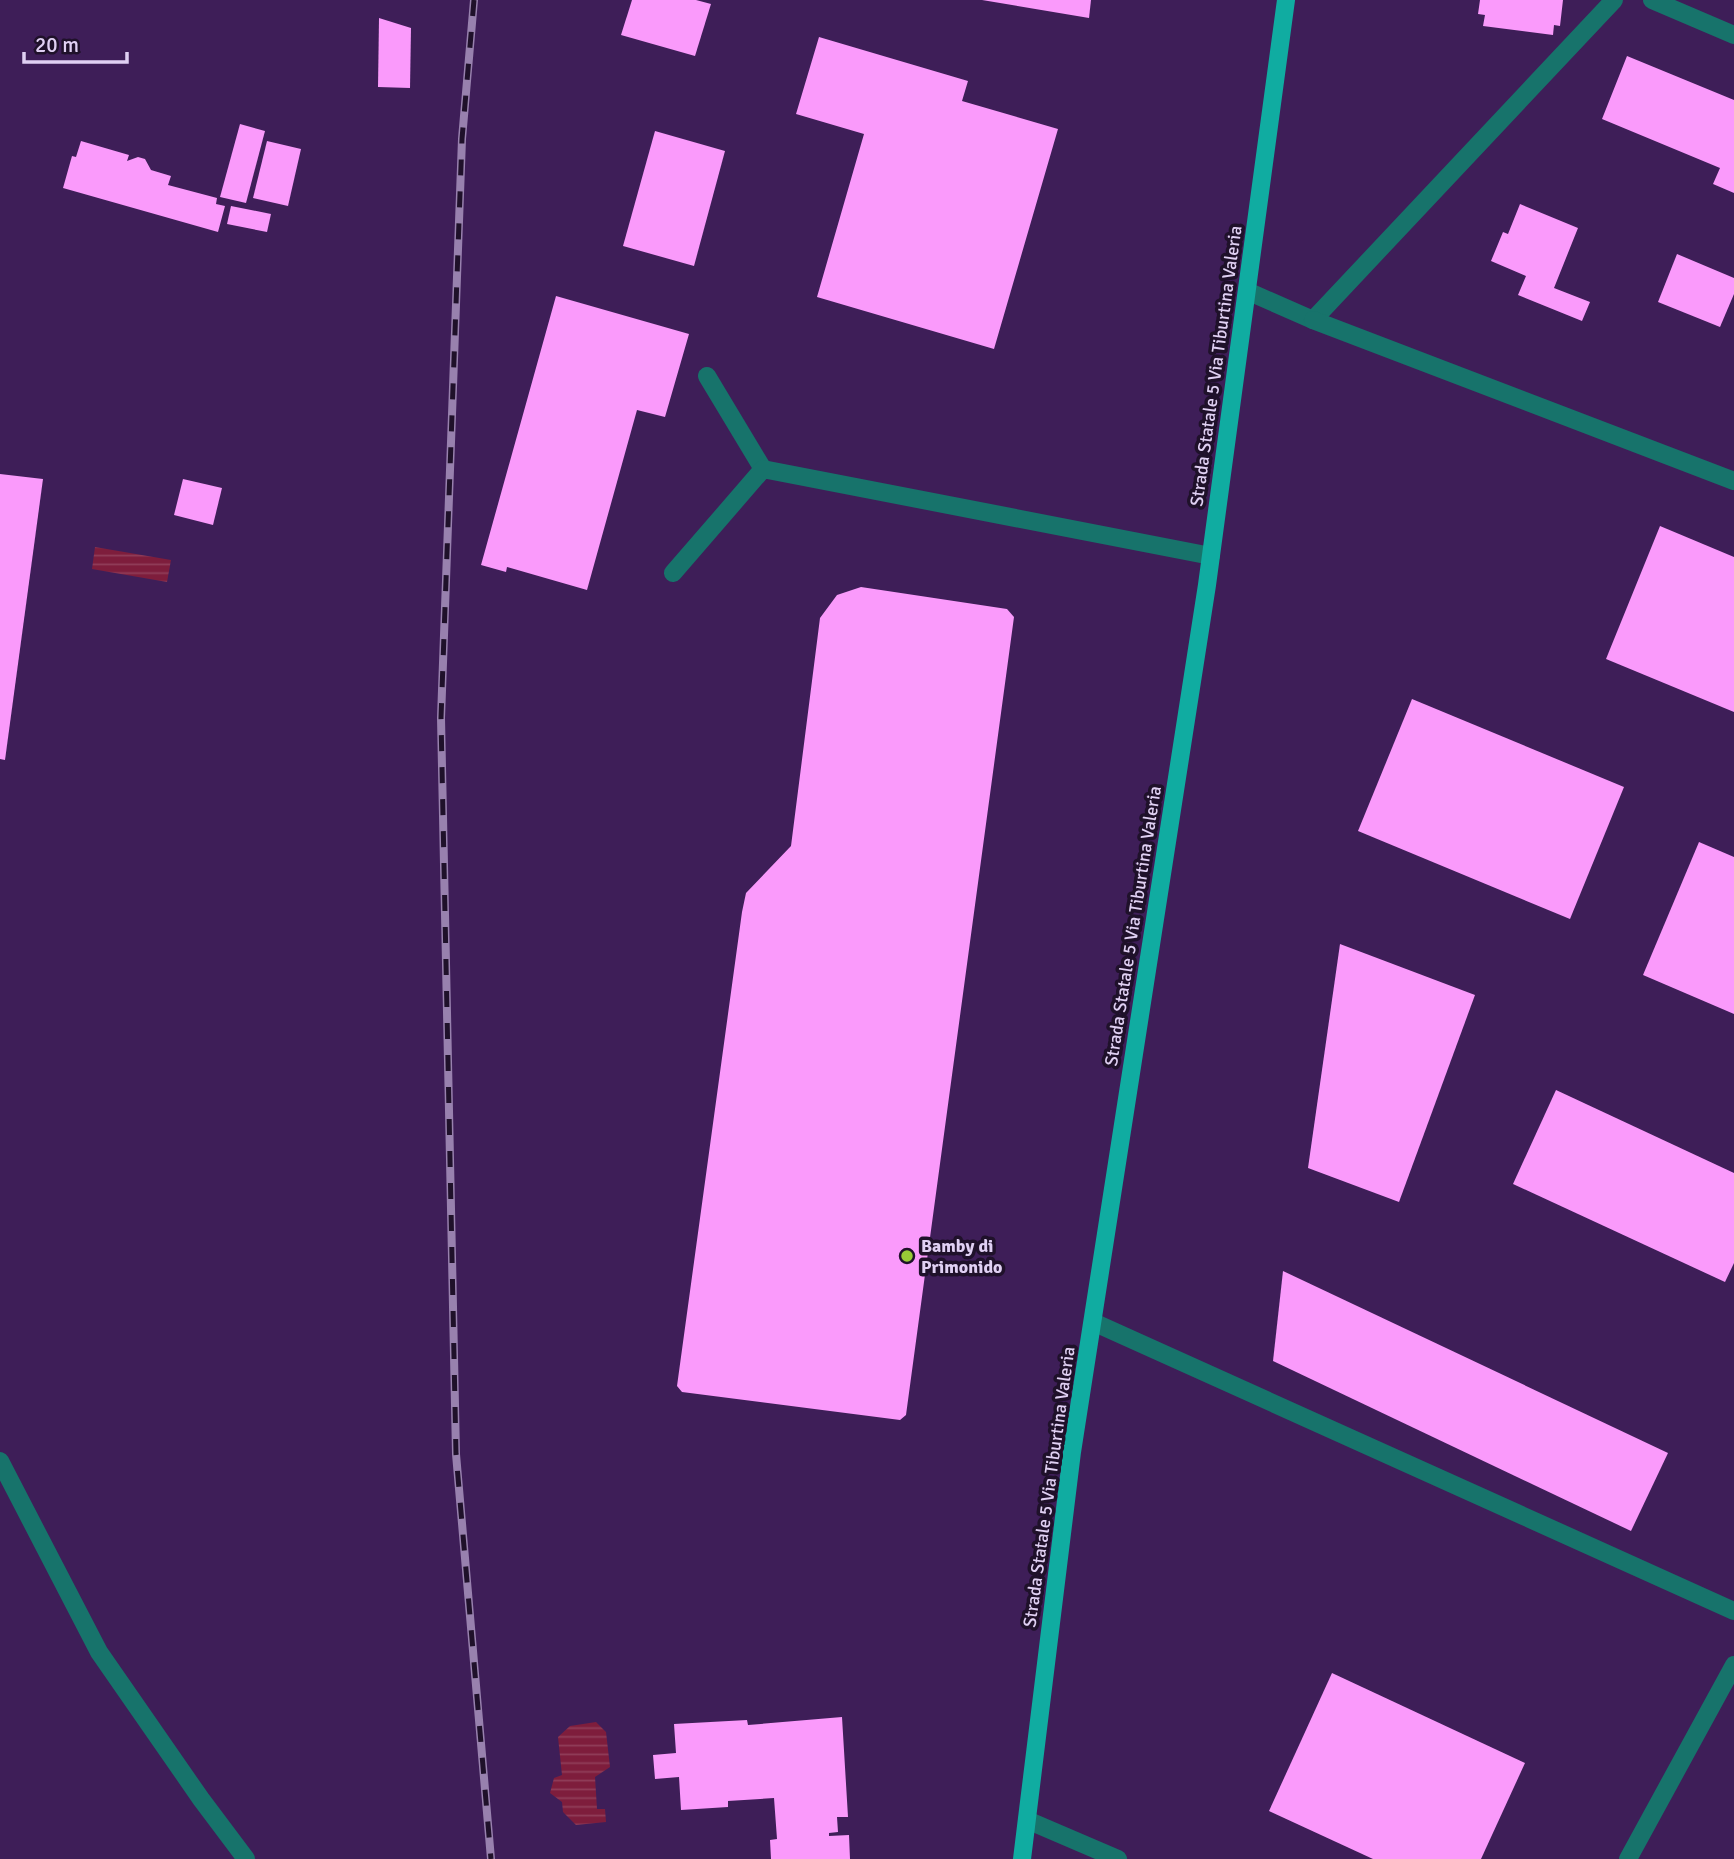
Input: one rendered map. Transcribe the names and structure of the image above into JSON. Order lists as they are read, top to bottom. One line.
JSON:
{"streets":{"main road":["Strada Statale 5 Via Tiburtina Valeria"]},"places":["Bamby di Primonido"],"scale_bar":"20 m"}
